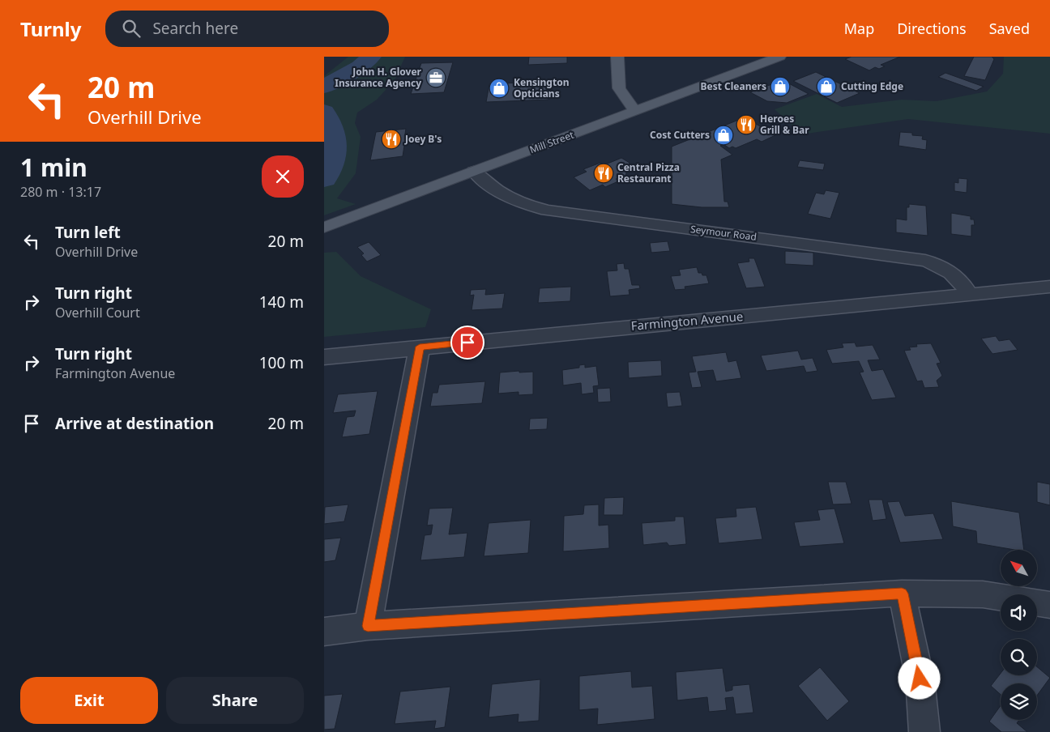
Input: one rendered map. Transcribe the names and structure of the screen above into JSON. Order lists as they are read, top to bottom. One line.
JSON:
{"streets":{"main road":["Mill Street"],"street":["Seymour Road","Farmington Avenue"]},"crossings":[["Mill Street","Seymour Road"],["Seymour Road","Farmington Avenue"]],"places":{"office":["John H. Glover Insurance Agency"],"shop":["Best Cleaners","Cutting Edge","Kensington Opticians","Cost Cutters"],"restaurant":["Heroes Grill & Bar","Joey B's","Central Pizza Restaurant"]},"north":"top left","page":{"header":"Turnly","search":"Search here","nav":["Map","Directions","Saved"],"turn":["20 m","Overhill Drive"],"heading":["1 min","280 m · 13:17"],"list":[{"name":"Turn left","note":"Overhill Drive","value":"20 m"},{"name":"Turn right","note":"Overhill Court","value":"140 m"},{"name":"Turn right","note":"Farmington Avenue","value":"100 m"},{"name":"Arrive at destination","value":"20 m"}],"buttons":["Exit","Share"]}}
